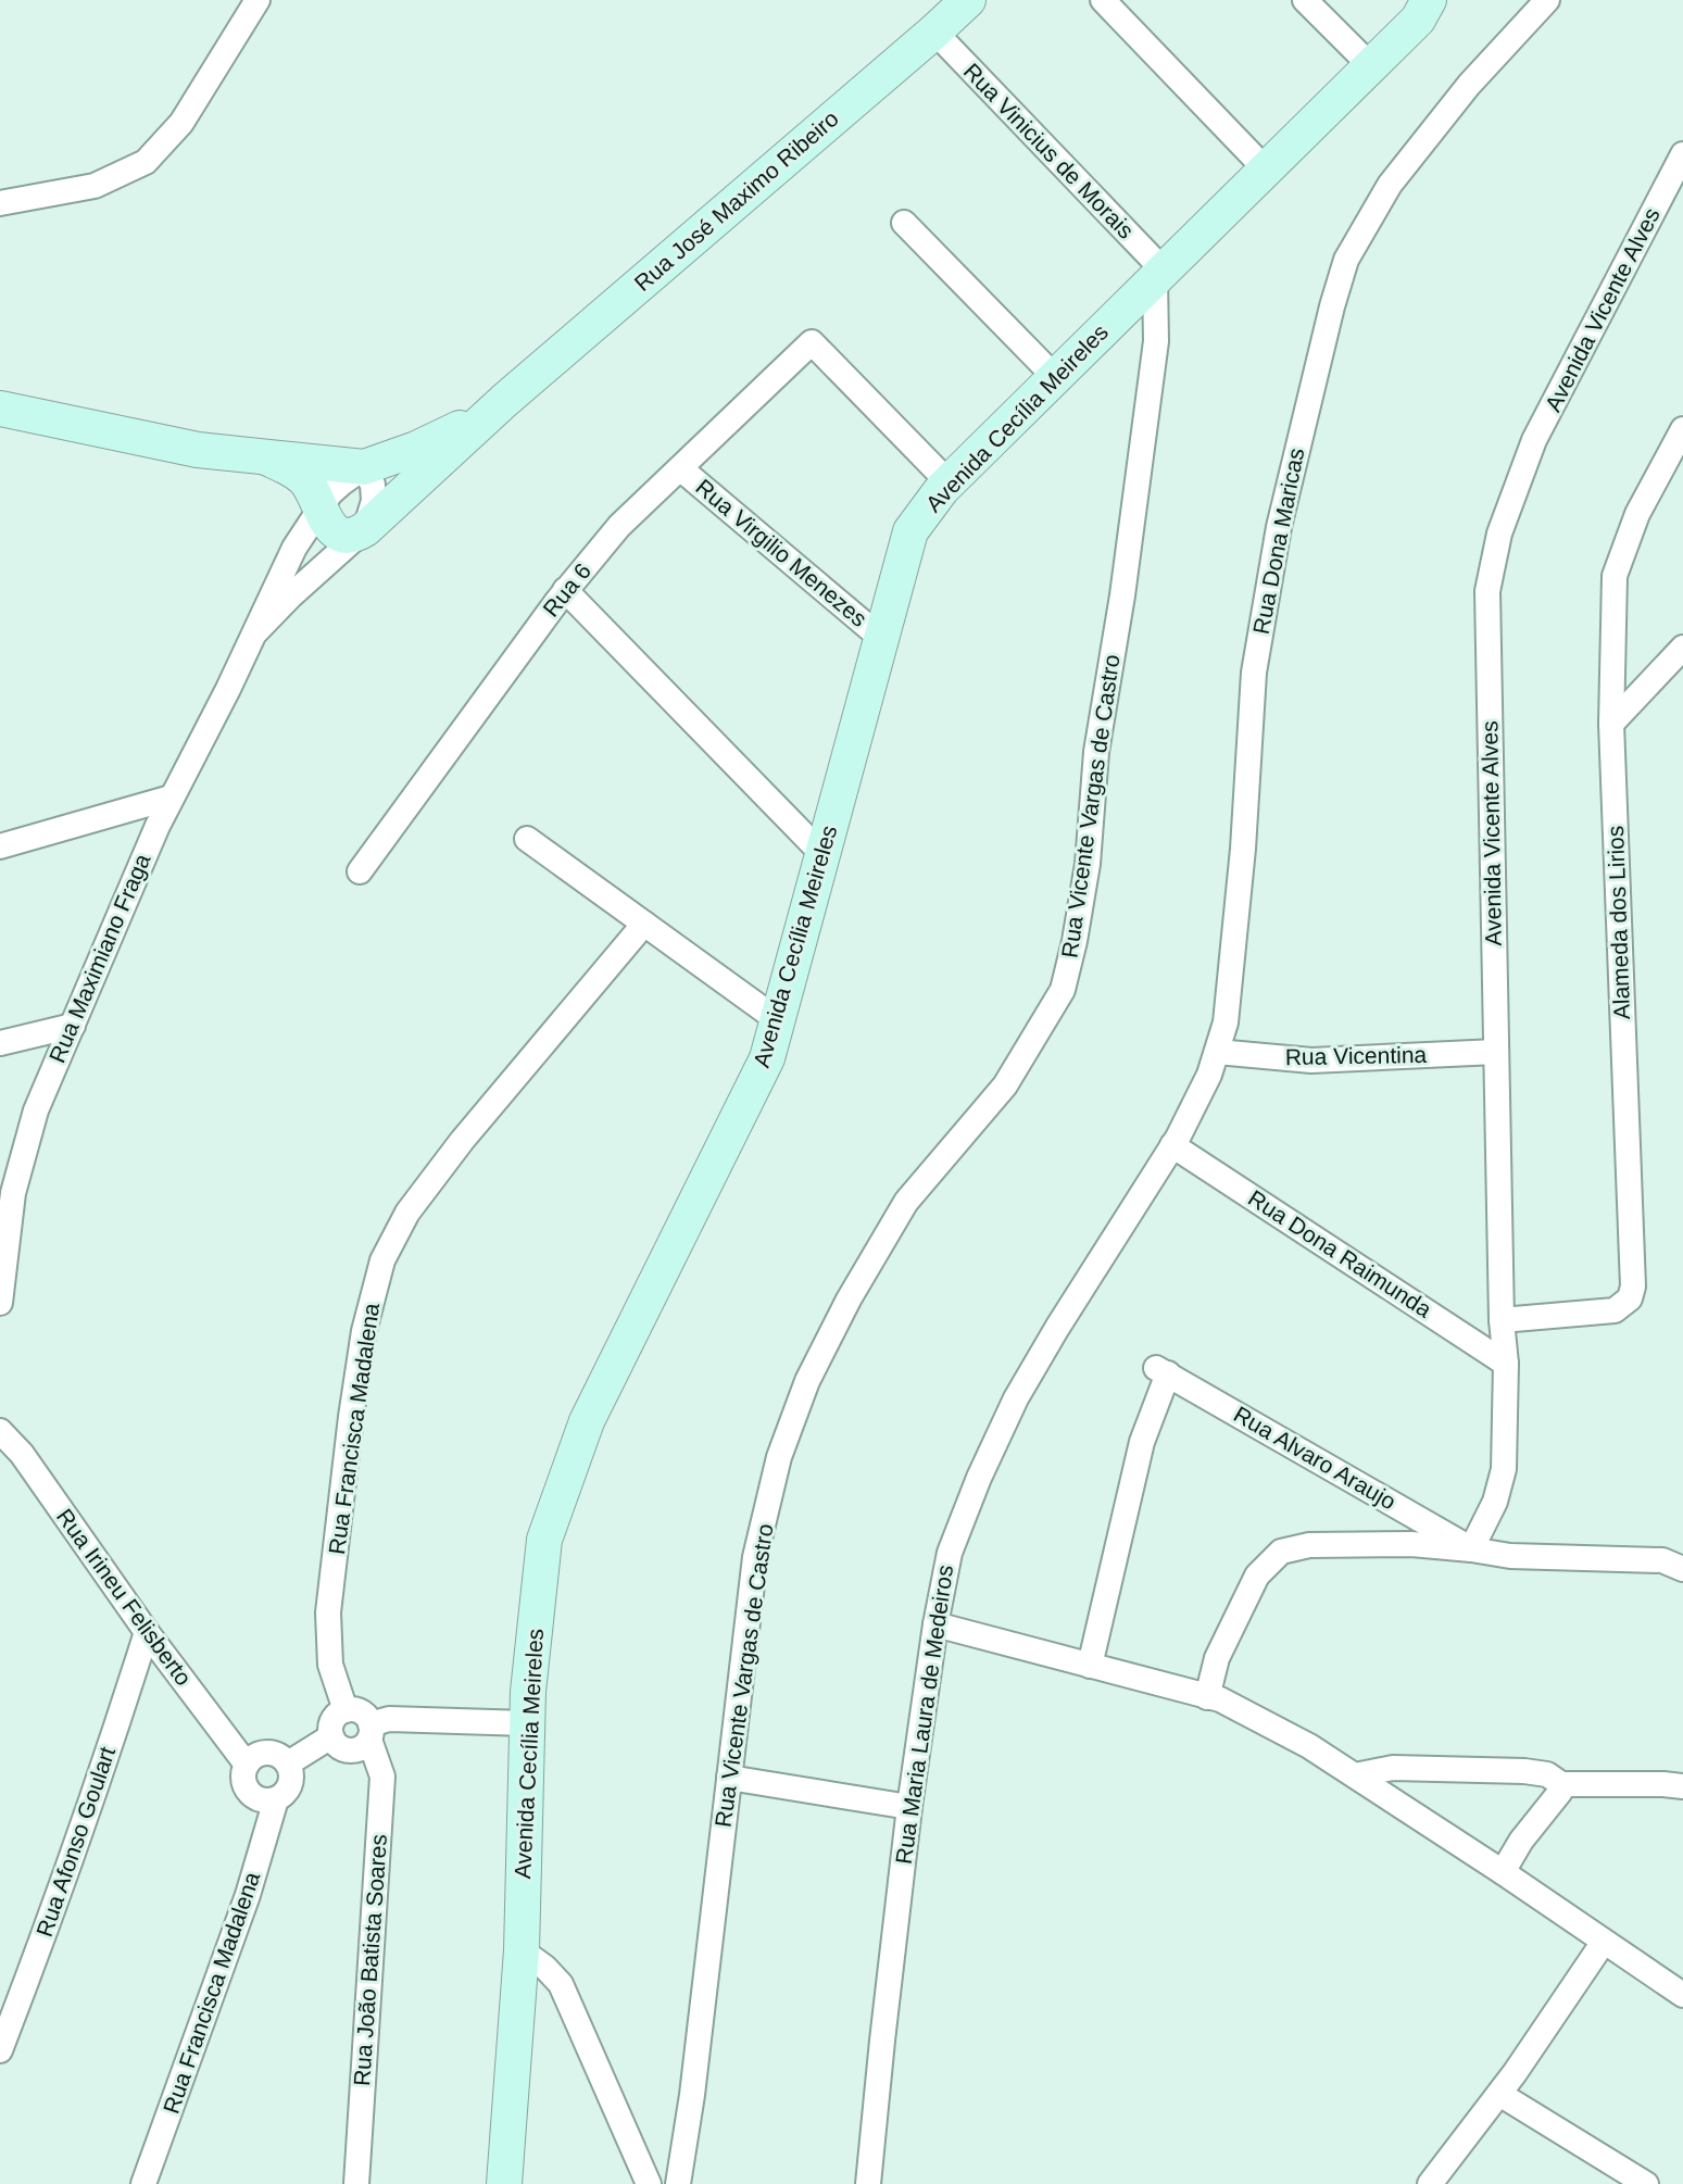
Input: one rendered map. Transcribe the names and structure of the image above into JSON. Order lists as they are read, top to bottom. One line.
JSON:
{"streets":{"street":["Rua Vinicius de Morais","Rua José Maximo Ribeiro","Avenida Vicente Alves","Avenida Cecília Meireles","Rua Dona Maricas","Rua Virgilio Menezes","Rua 6","Rua Vicente Vargas de Castro","Alameda dos Lirios","Rua Maximiano Fraga","Rua Vicentina","Rua Dona Raimunda","Rua Francisca Madalena","Rua Alvaro Araujo","Rua Irineu Felisberto","Rua Maria Laura de Medeiros","Rua Afonso Goulart","Rua João Batista Soares"]},"crossings":[["Rua Vinicius de Morais","Rua José Maximo Ribeiro"],["Rua Vinicius de Morais","Avenida Cecília Meireles"],["Rua Vinicius de Morais","Rua Vicente Vargas de Castro"],["Rua José Maximo Ribeiro","Rua Maximiano Fraga"],["Avenida Vicente Alves","Alameda dos Lirios"],["Avenida Vicente Alves","Rua Vicentina"],["Avenida Vicente Alves","Rua Dona Raimunda"],["Avenida Vicente Alves","Rua Alvaro Araujo"],["Avenida Cecília Meireles","Rua Virgilio Menezes"],["Avenida Cecília Meireles","Rua 6"],["Avenida Cecília Meireles","Rua Vicente Vargas de Castro"],["Rua Dona Maricas","Rua Vicentina"],["Rua Dona Maricas","Rua Dona Raimunda"],["Rua Dona Maricas","Rua Maria Laura de Medeiros"],["Rua Virgilio Menezes","Rua 6"],["Rua Dona Raimunda","Rua Maria Laura de Medeiros"],["Rua Francisca Madalena","Rua Irineu Felisberto"],["Rua Francisca Madalena","Rua João Batista Soares"],["Rua Irineu Felisberto","Rua Afonso Goulart"]]}
